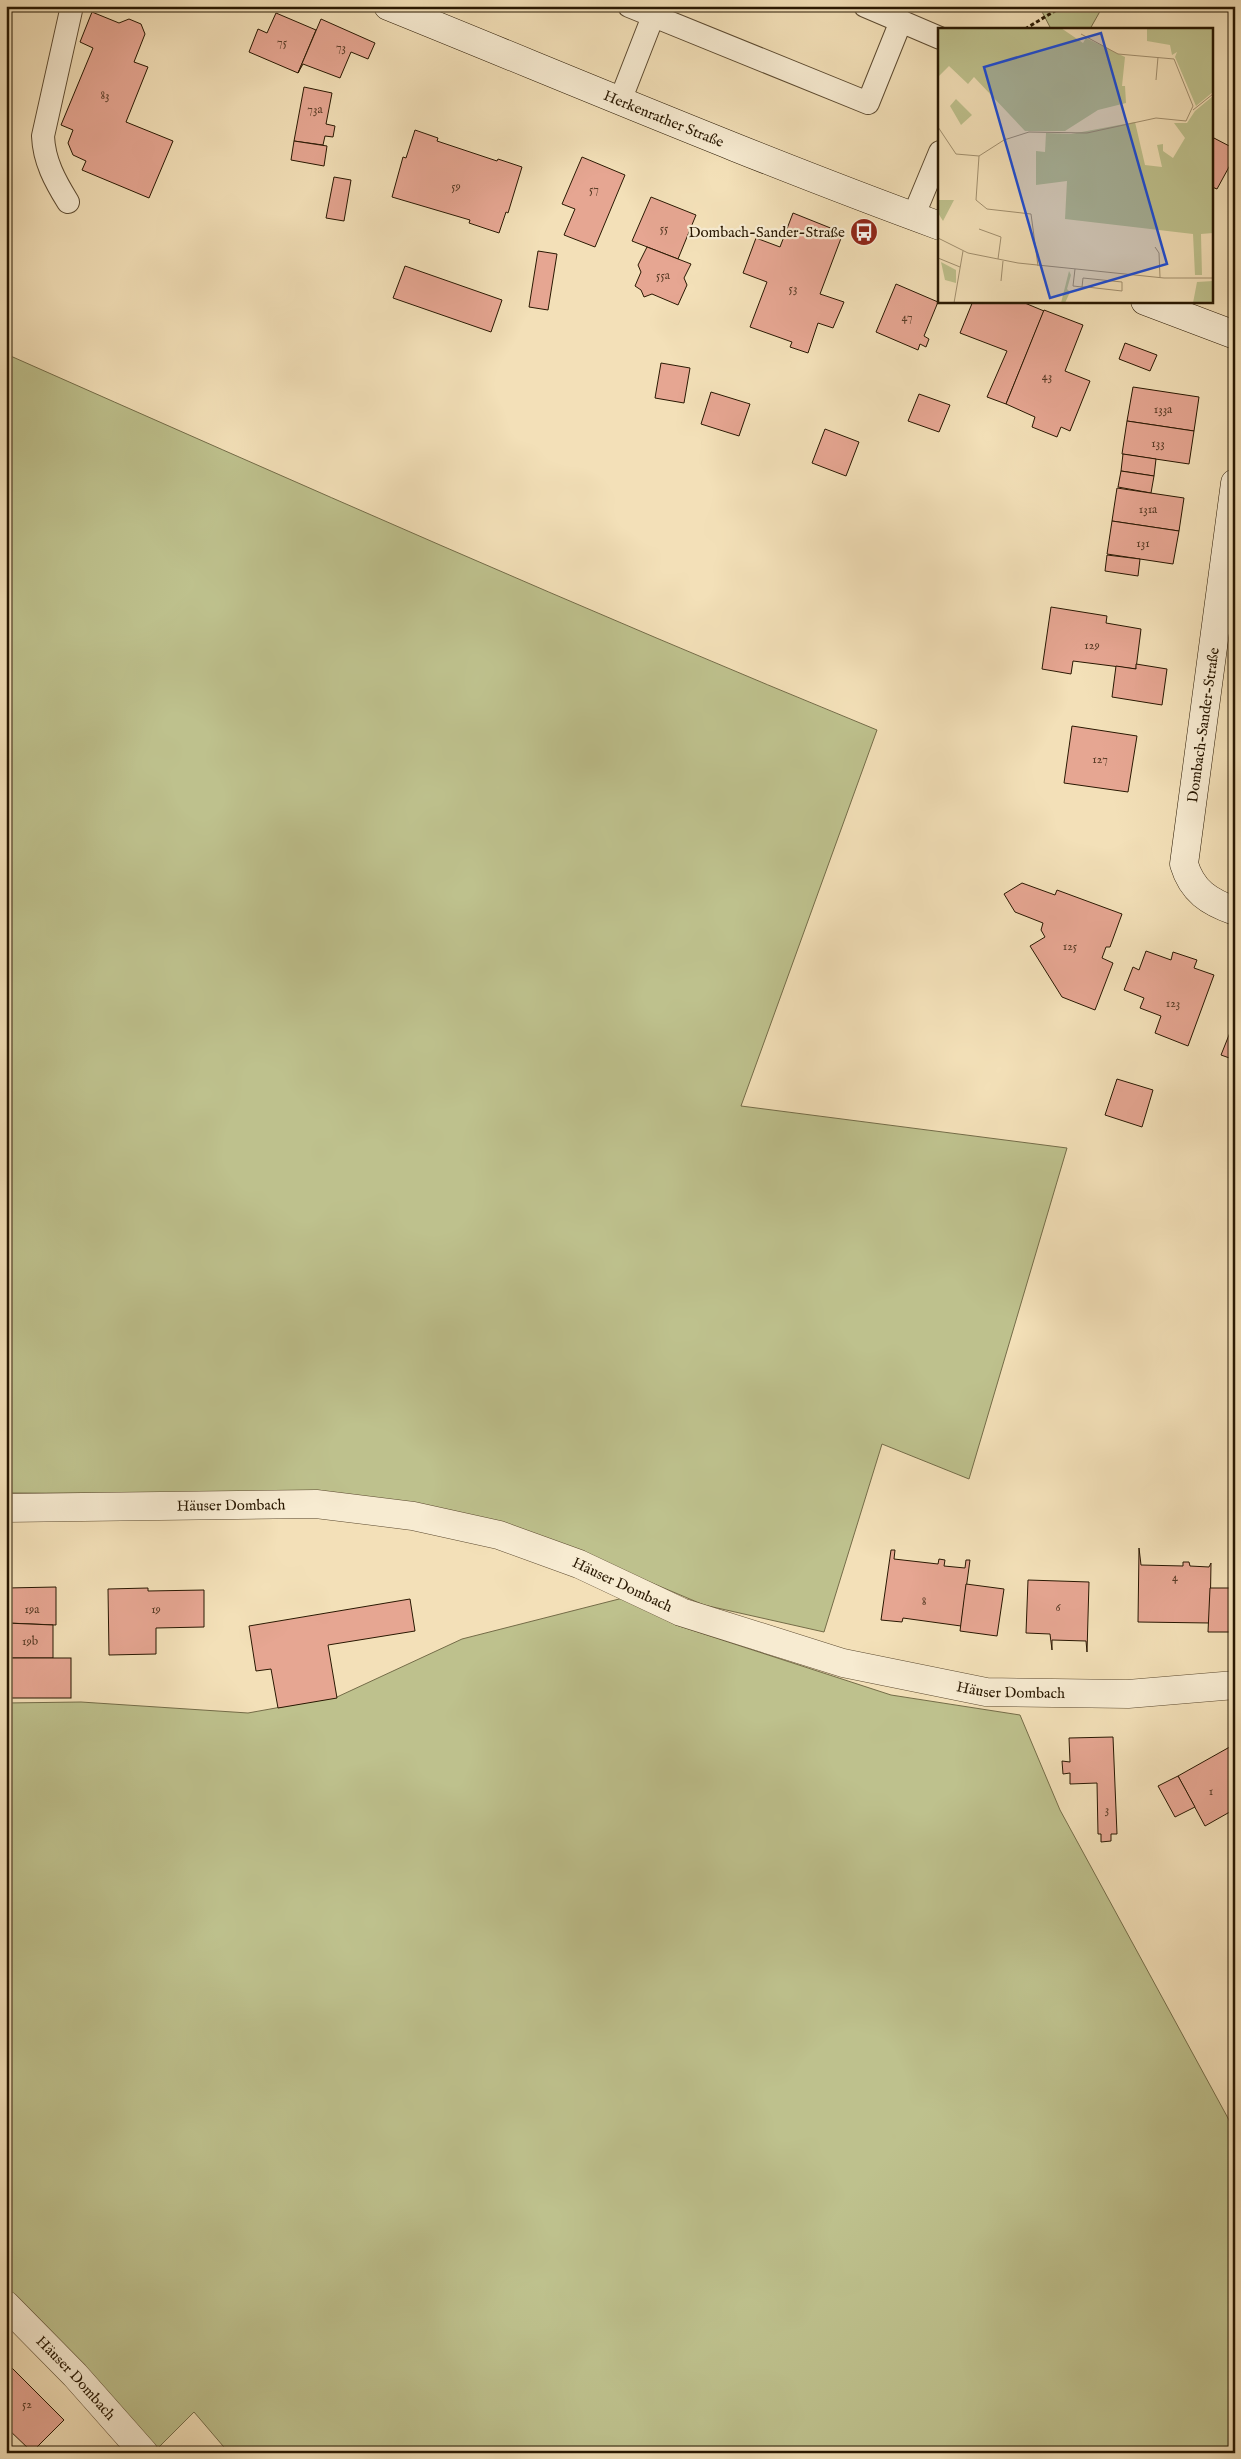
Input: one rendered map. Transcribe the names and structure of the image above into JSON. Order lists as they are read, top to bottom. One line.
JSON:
{"streets":{"street":["Herkenrather Straße","Dombach-Sander-Straße","Häuser Dombach"]},"places":{"bus stop":["Dombach-Sander-Straße"]},"house_numbers":["75","73","83","73a","59","57","55","55a","53","47","43","133a","133","131a","131","129","127","125","123","4","8","6","19a","19","19b","1","3","52"]}
